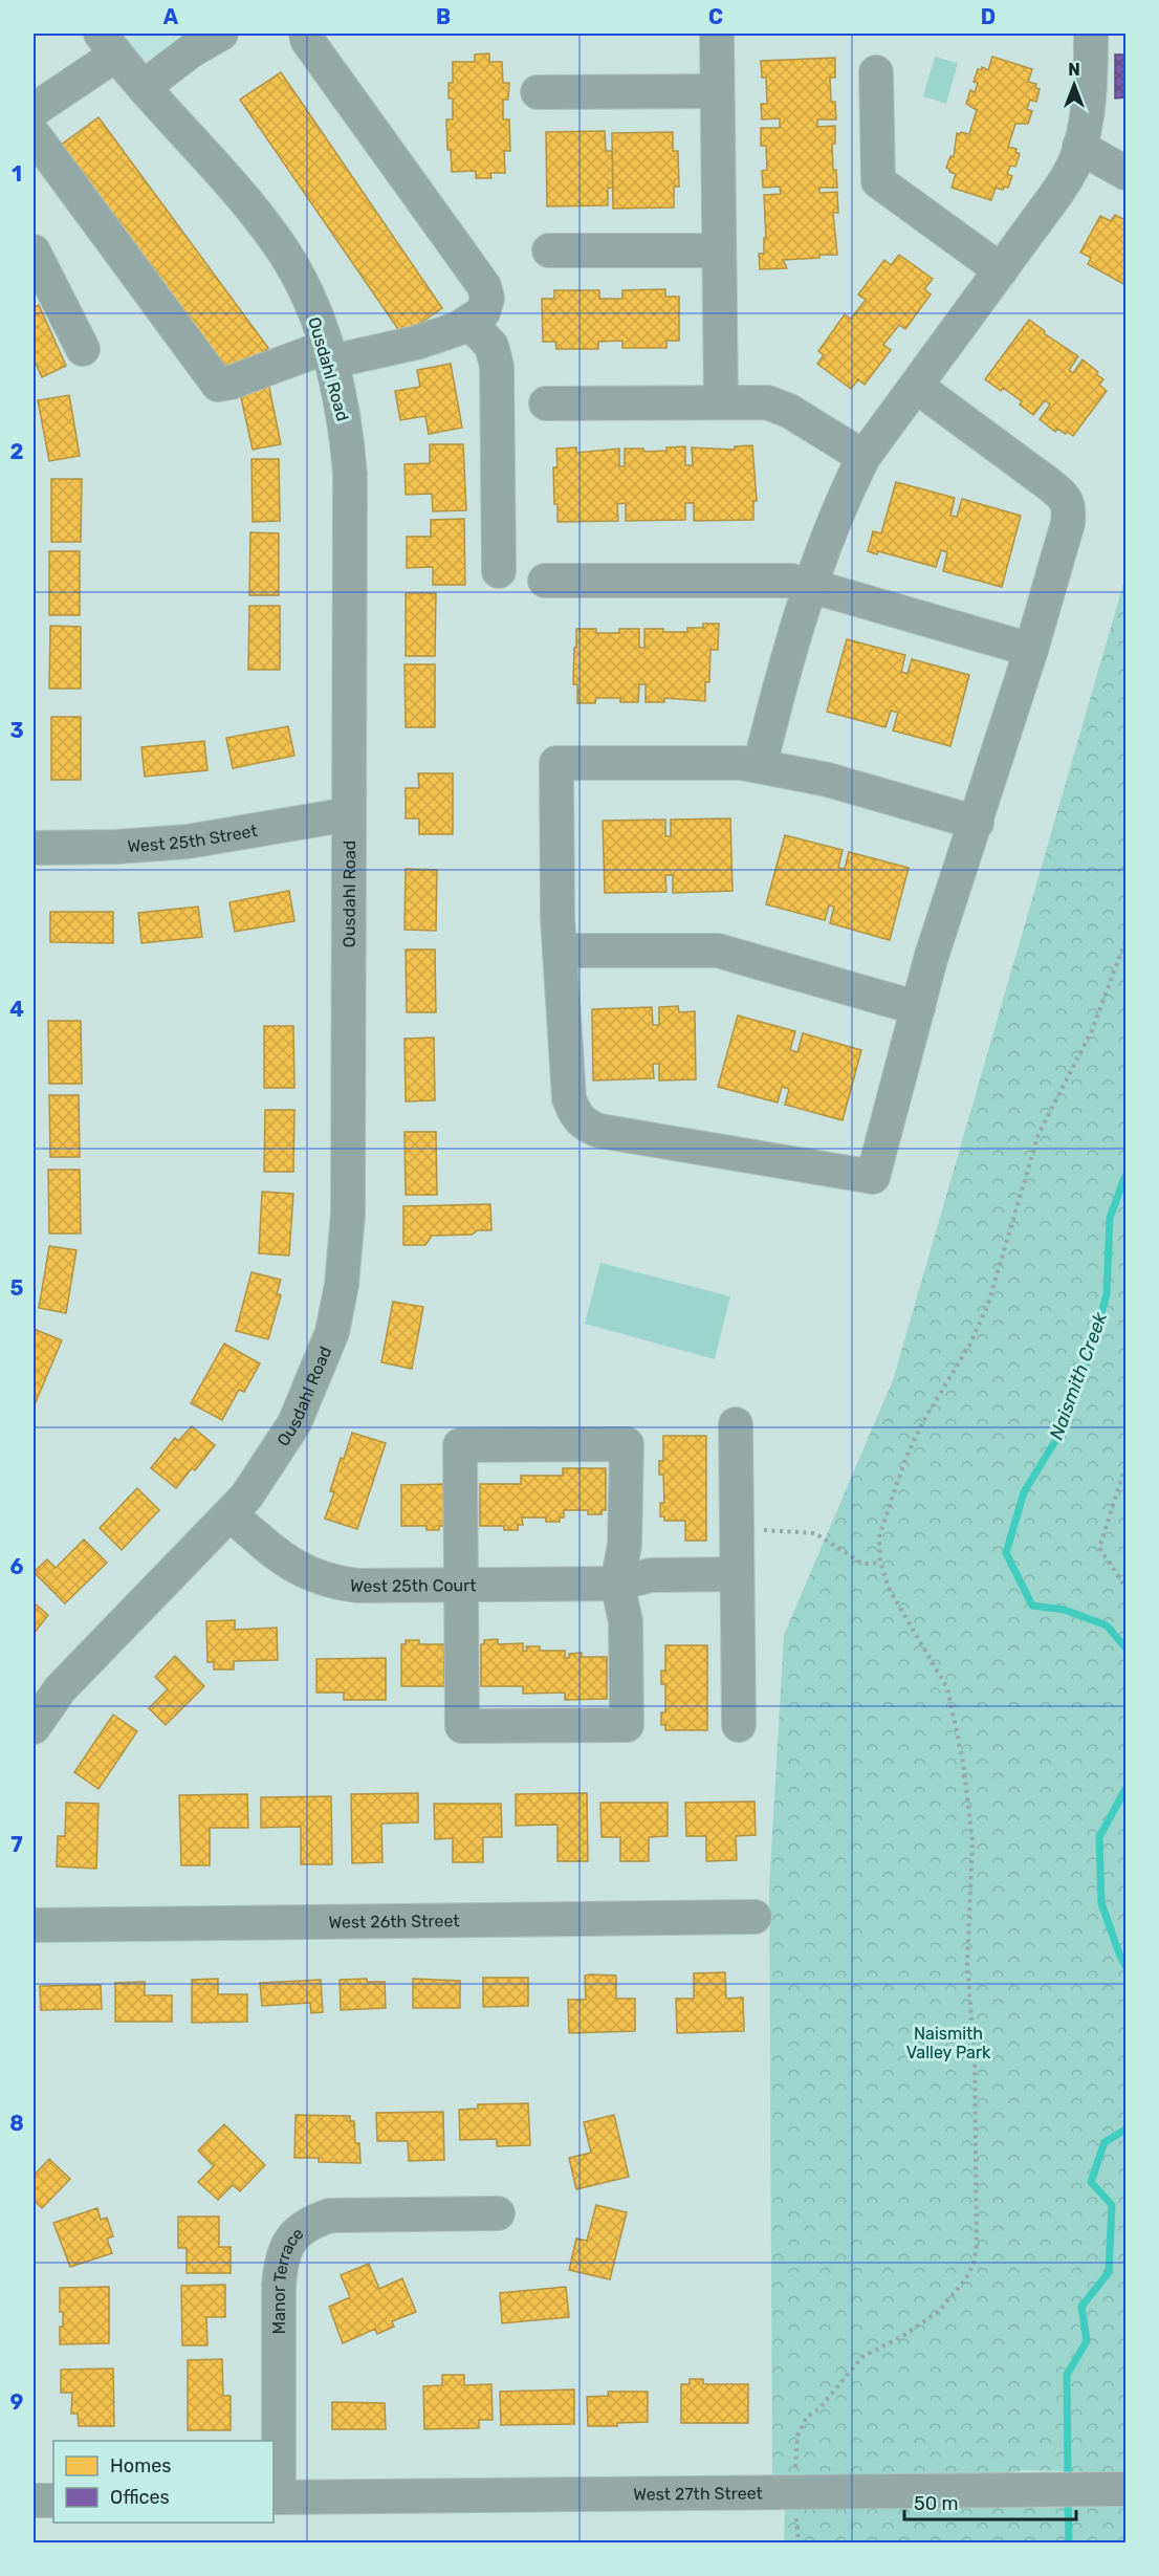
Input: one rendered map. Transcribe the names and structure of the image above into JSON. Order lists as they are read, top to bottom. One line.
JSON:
{"streets":{"street":["Ousdahl Road","West 25th Street","West 25th Court","West 26th Street","Manor Terrace","West 27th Street"]},"crossings":[["Ousdahl Road","West 25th Street"],["Ousdahl Road","West 25th Court"],["Manor Terrace","West 27th Street"]],"water":["Naismith Creek"],"parks":["Naismith Valley Park"],"legend":["Homes","Offices"],"scale_bar":"50 m","north":"top","grid":{"columns":["A","B","C","D"],"rows":["1","2","3","4","5","6","7","8","9"]}}
